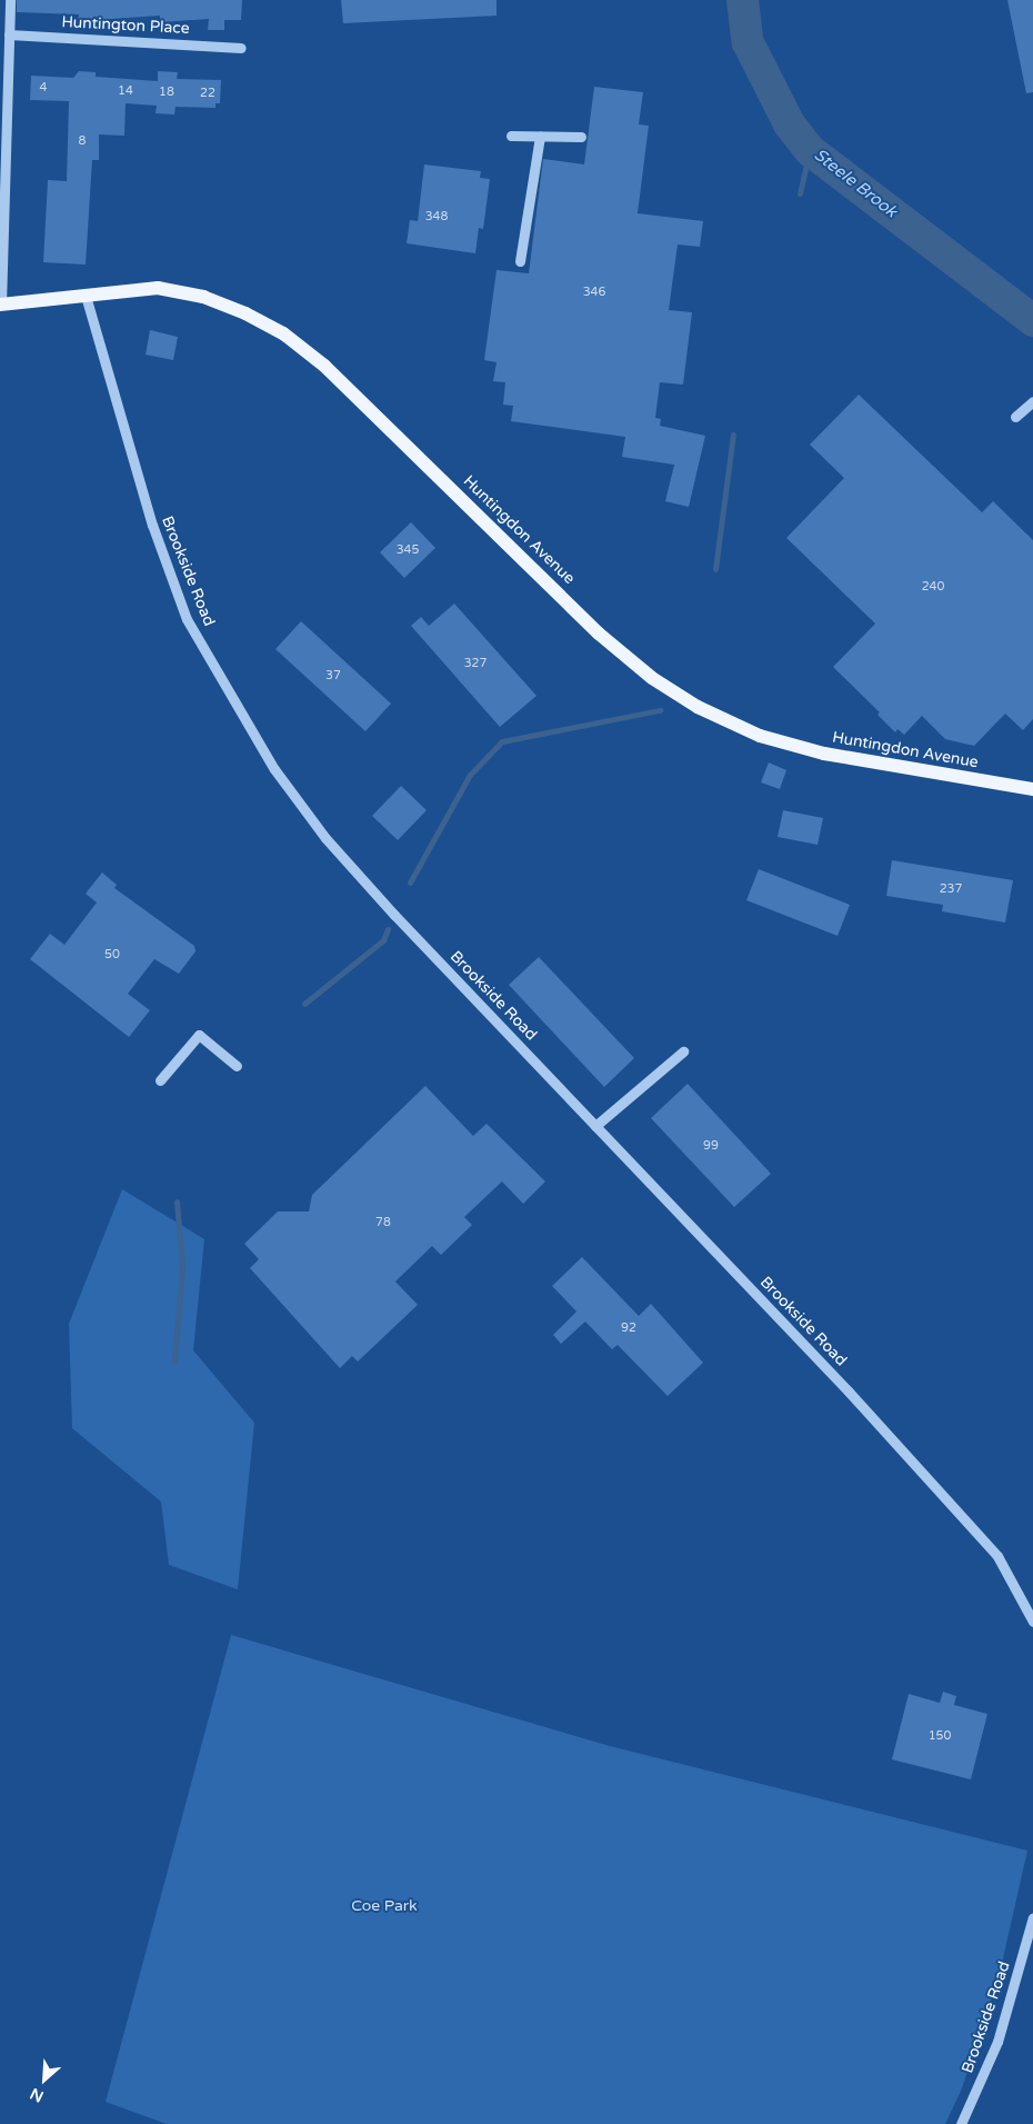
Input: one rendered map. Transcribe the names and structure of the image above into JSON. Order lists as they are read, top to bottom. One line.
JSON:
{"streets":{"main road":["Huntingdon Avenue"],"street":["Huntington Place","Brookside Road"]},"crossings":[["Huntingdon Avenue","Brookside Road"]],"water":["Steele Brook"],"parks":["Coe Park"],"house_numbers":["4","14","18","22","8","348","346","345","240","327","37","237","50","99","78","92","150"],"north":"bottom left"}
